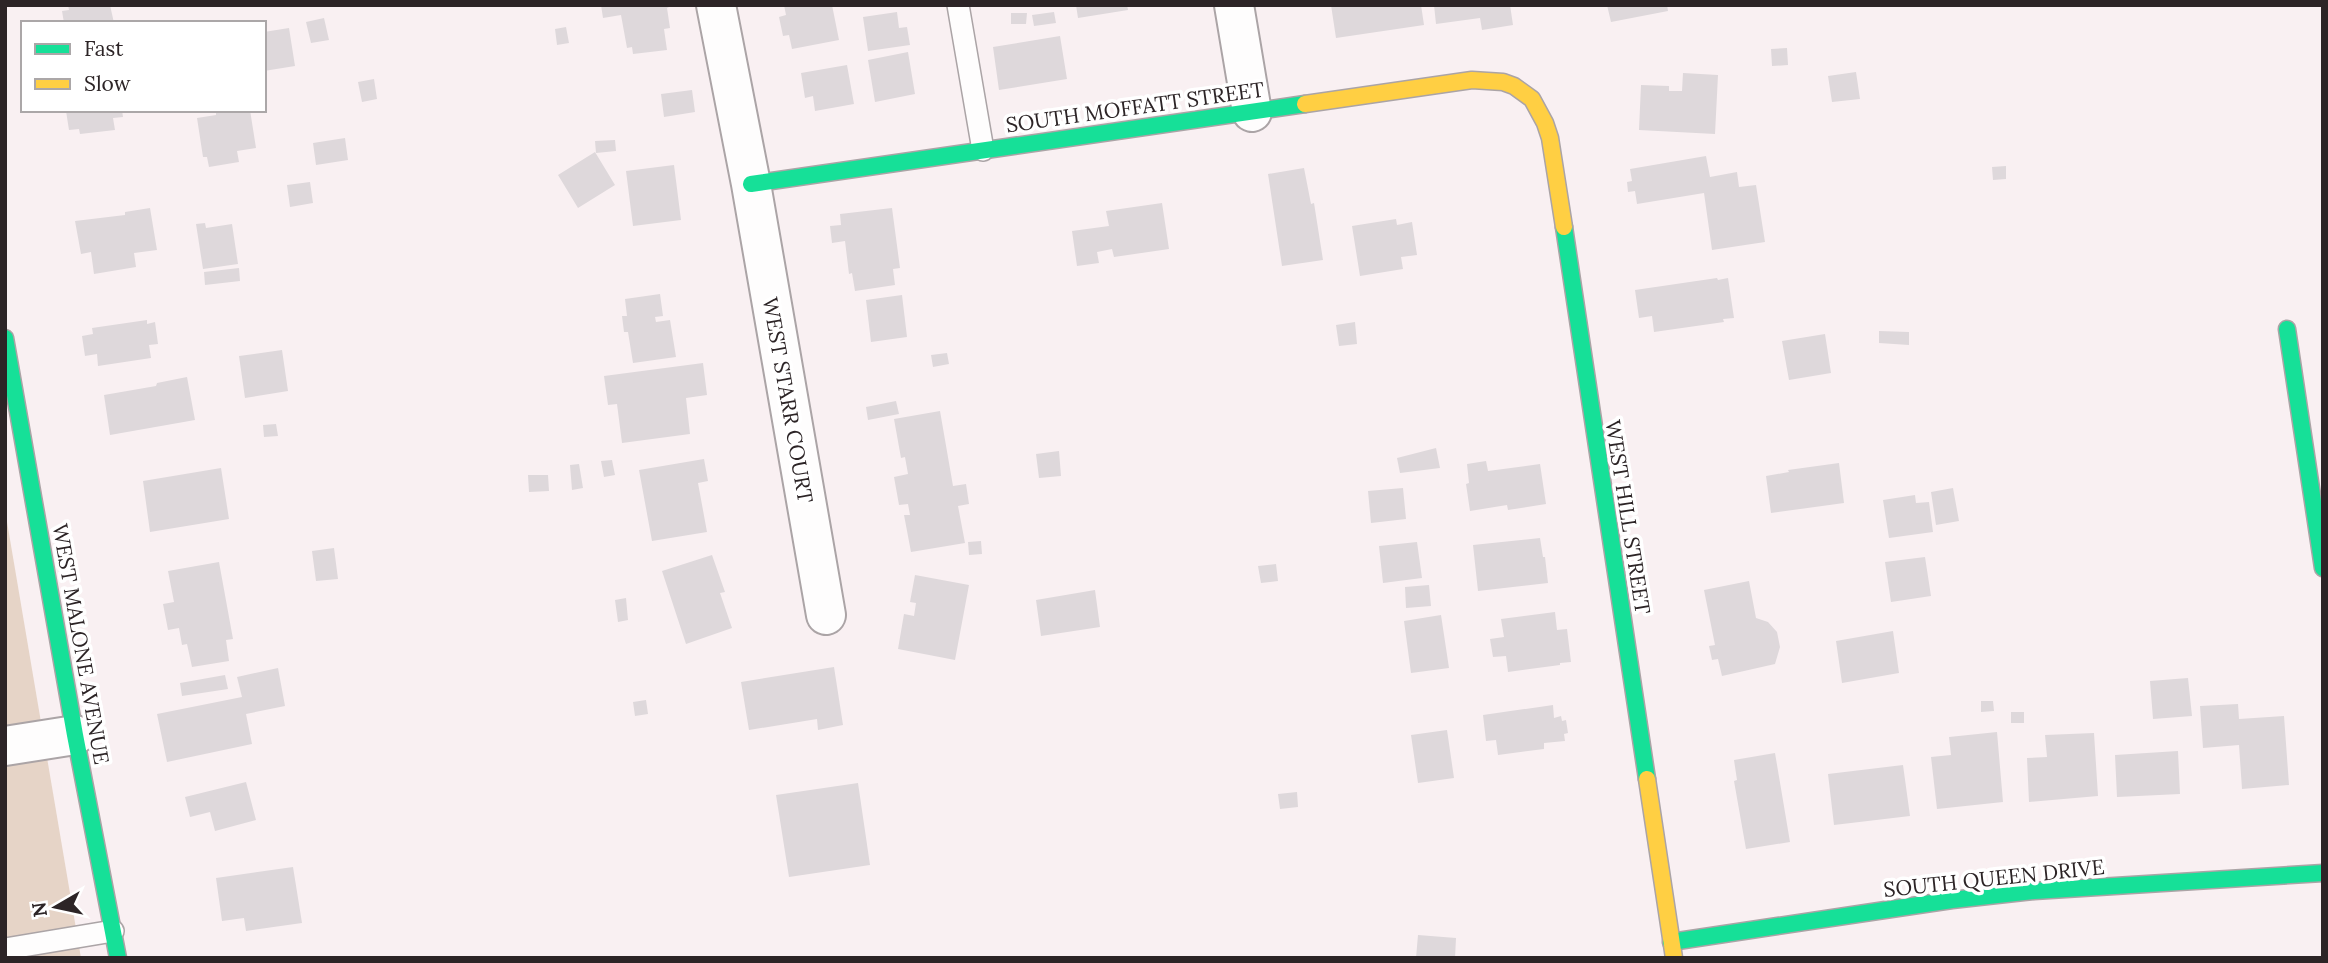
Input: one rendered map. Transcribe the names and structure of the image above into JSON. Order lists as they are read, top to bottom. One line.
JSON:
{"streets":{"street":["SOUTH MOFFATT STREET","WEST STARR COURT","WEST HILL STREET","WEST MALONE AVENUE","SOUTH QUEEN DRIVE"]},"crossings":[["SOUTH MOFFATT STREET","WEST STARR COURT"],["SOUTH MOFFATT STREET","WEST HILL STREET"],["WEST HILL STREET","SOUTH QUEEN DRIVE"]],"legend":["Fast","Slow"],"north":"left"}
